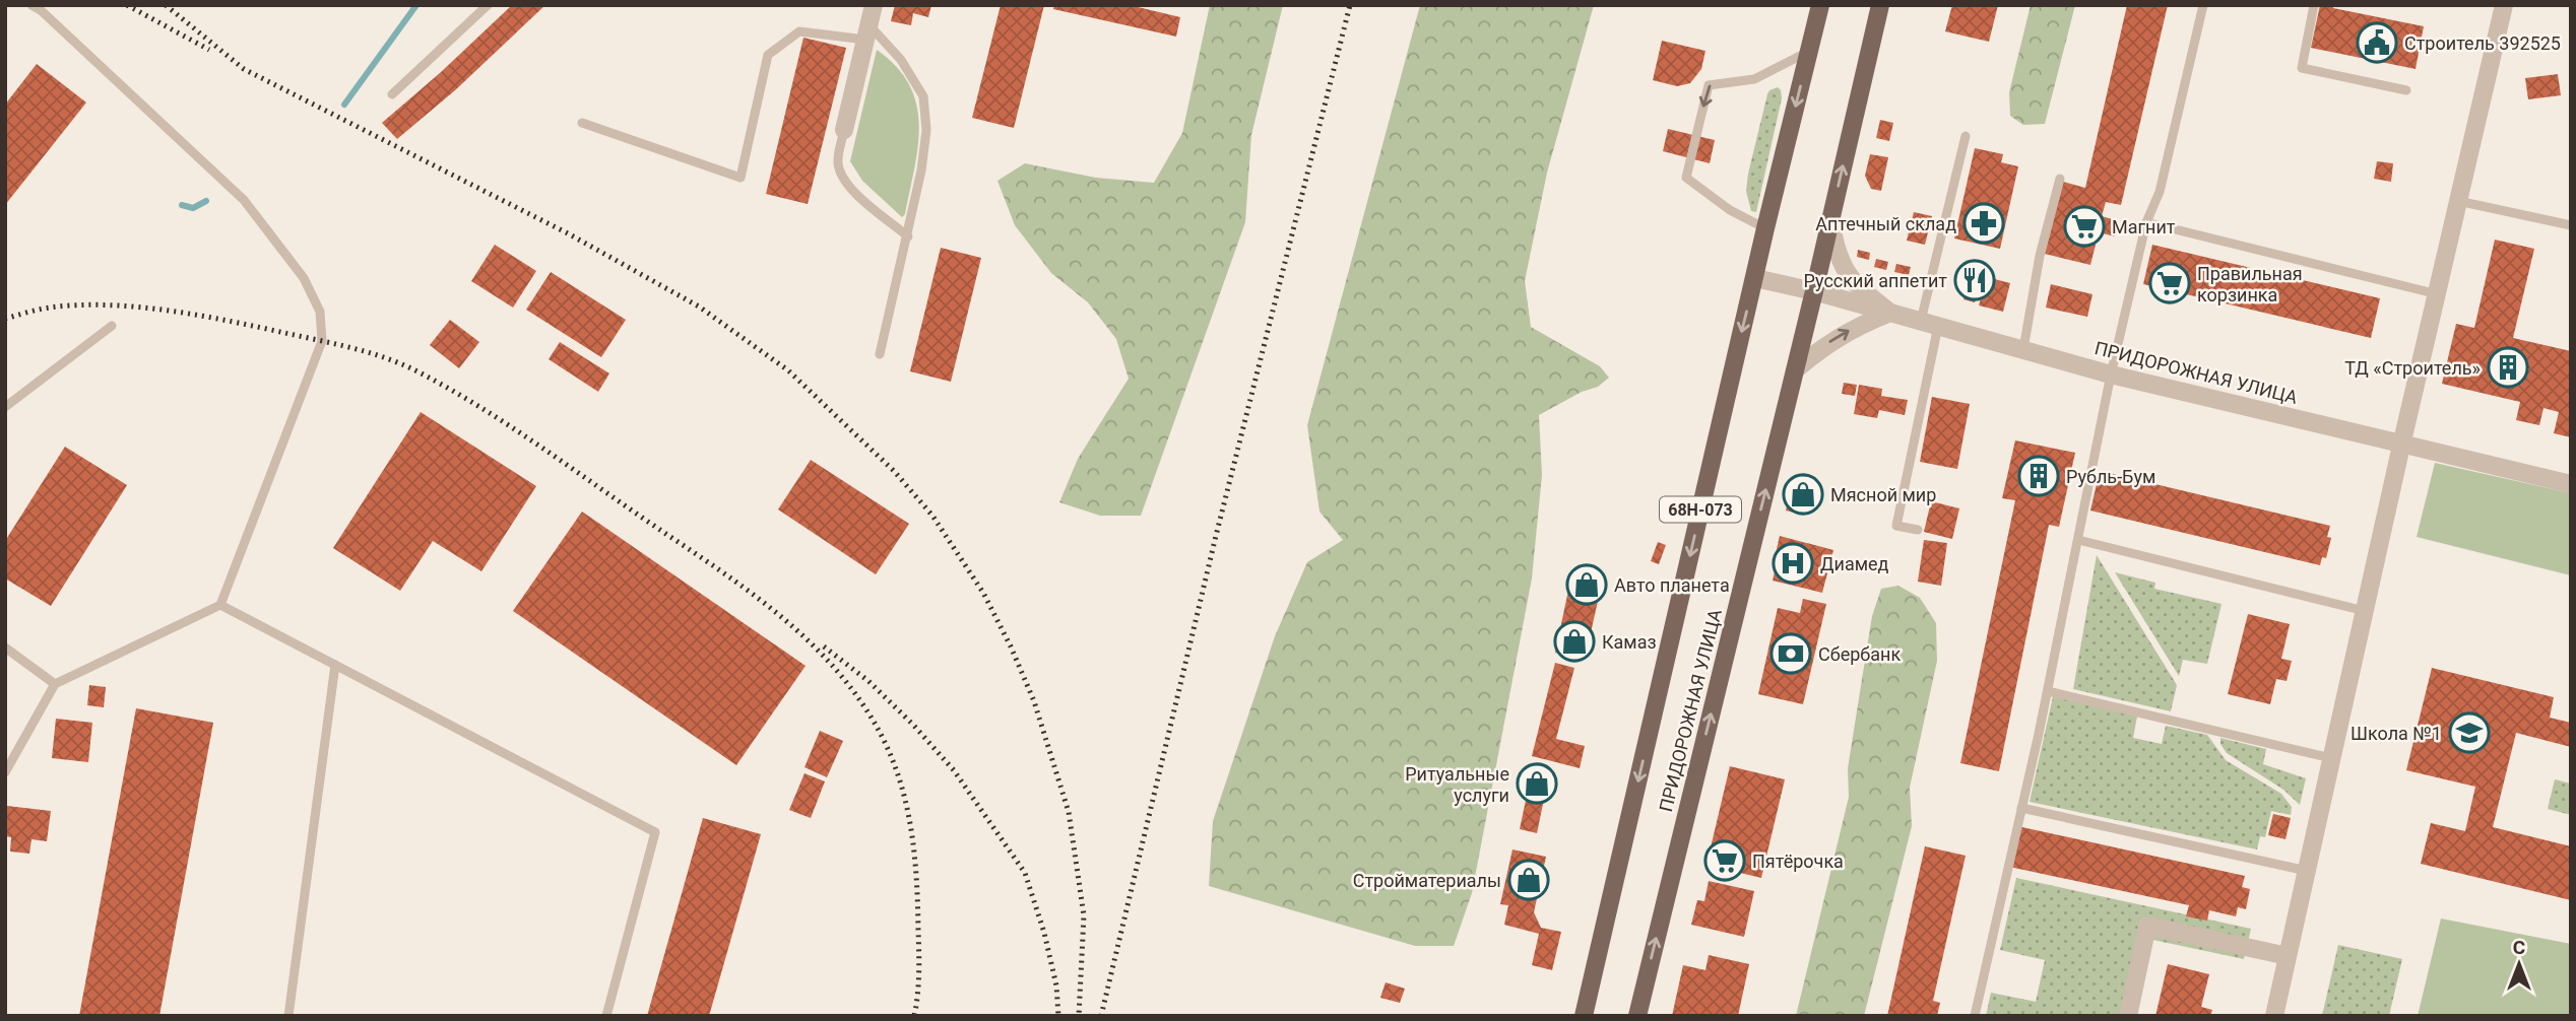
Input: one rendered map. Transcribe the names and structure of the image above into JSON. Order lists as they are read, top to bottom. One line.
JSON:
{"streets":{"main road":["ПРИДОРОЖНАЯ УЛИЦА","68Н-073"]},"places":{"public building":["Строитель 392525"],"pharmacy":["Аптечный склад"],"supermarket":["Магнит","Правильная корзинка","Пятёрочка"],"restaurant":["Русский аппетит"],"building":["ТД «Строитель»","Рубль-Бум"],"shop":["Мясной мир","Авто планета","Камаз","Ритуальные услуги","Стройматериалы"],"hospital":["Диамед"],"bank":["Сбербанк"],"school or university":["Школа №1"]},"north":"top"}
